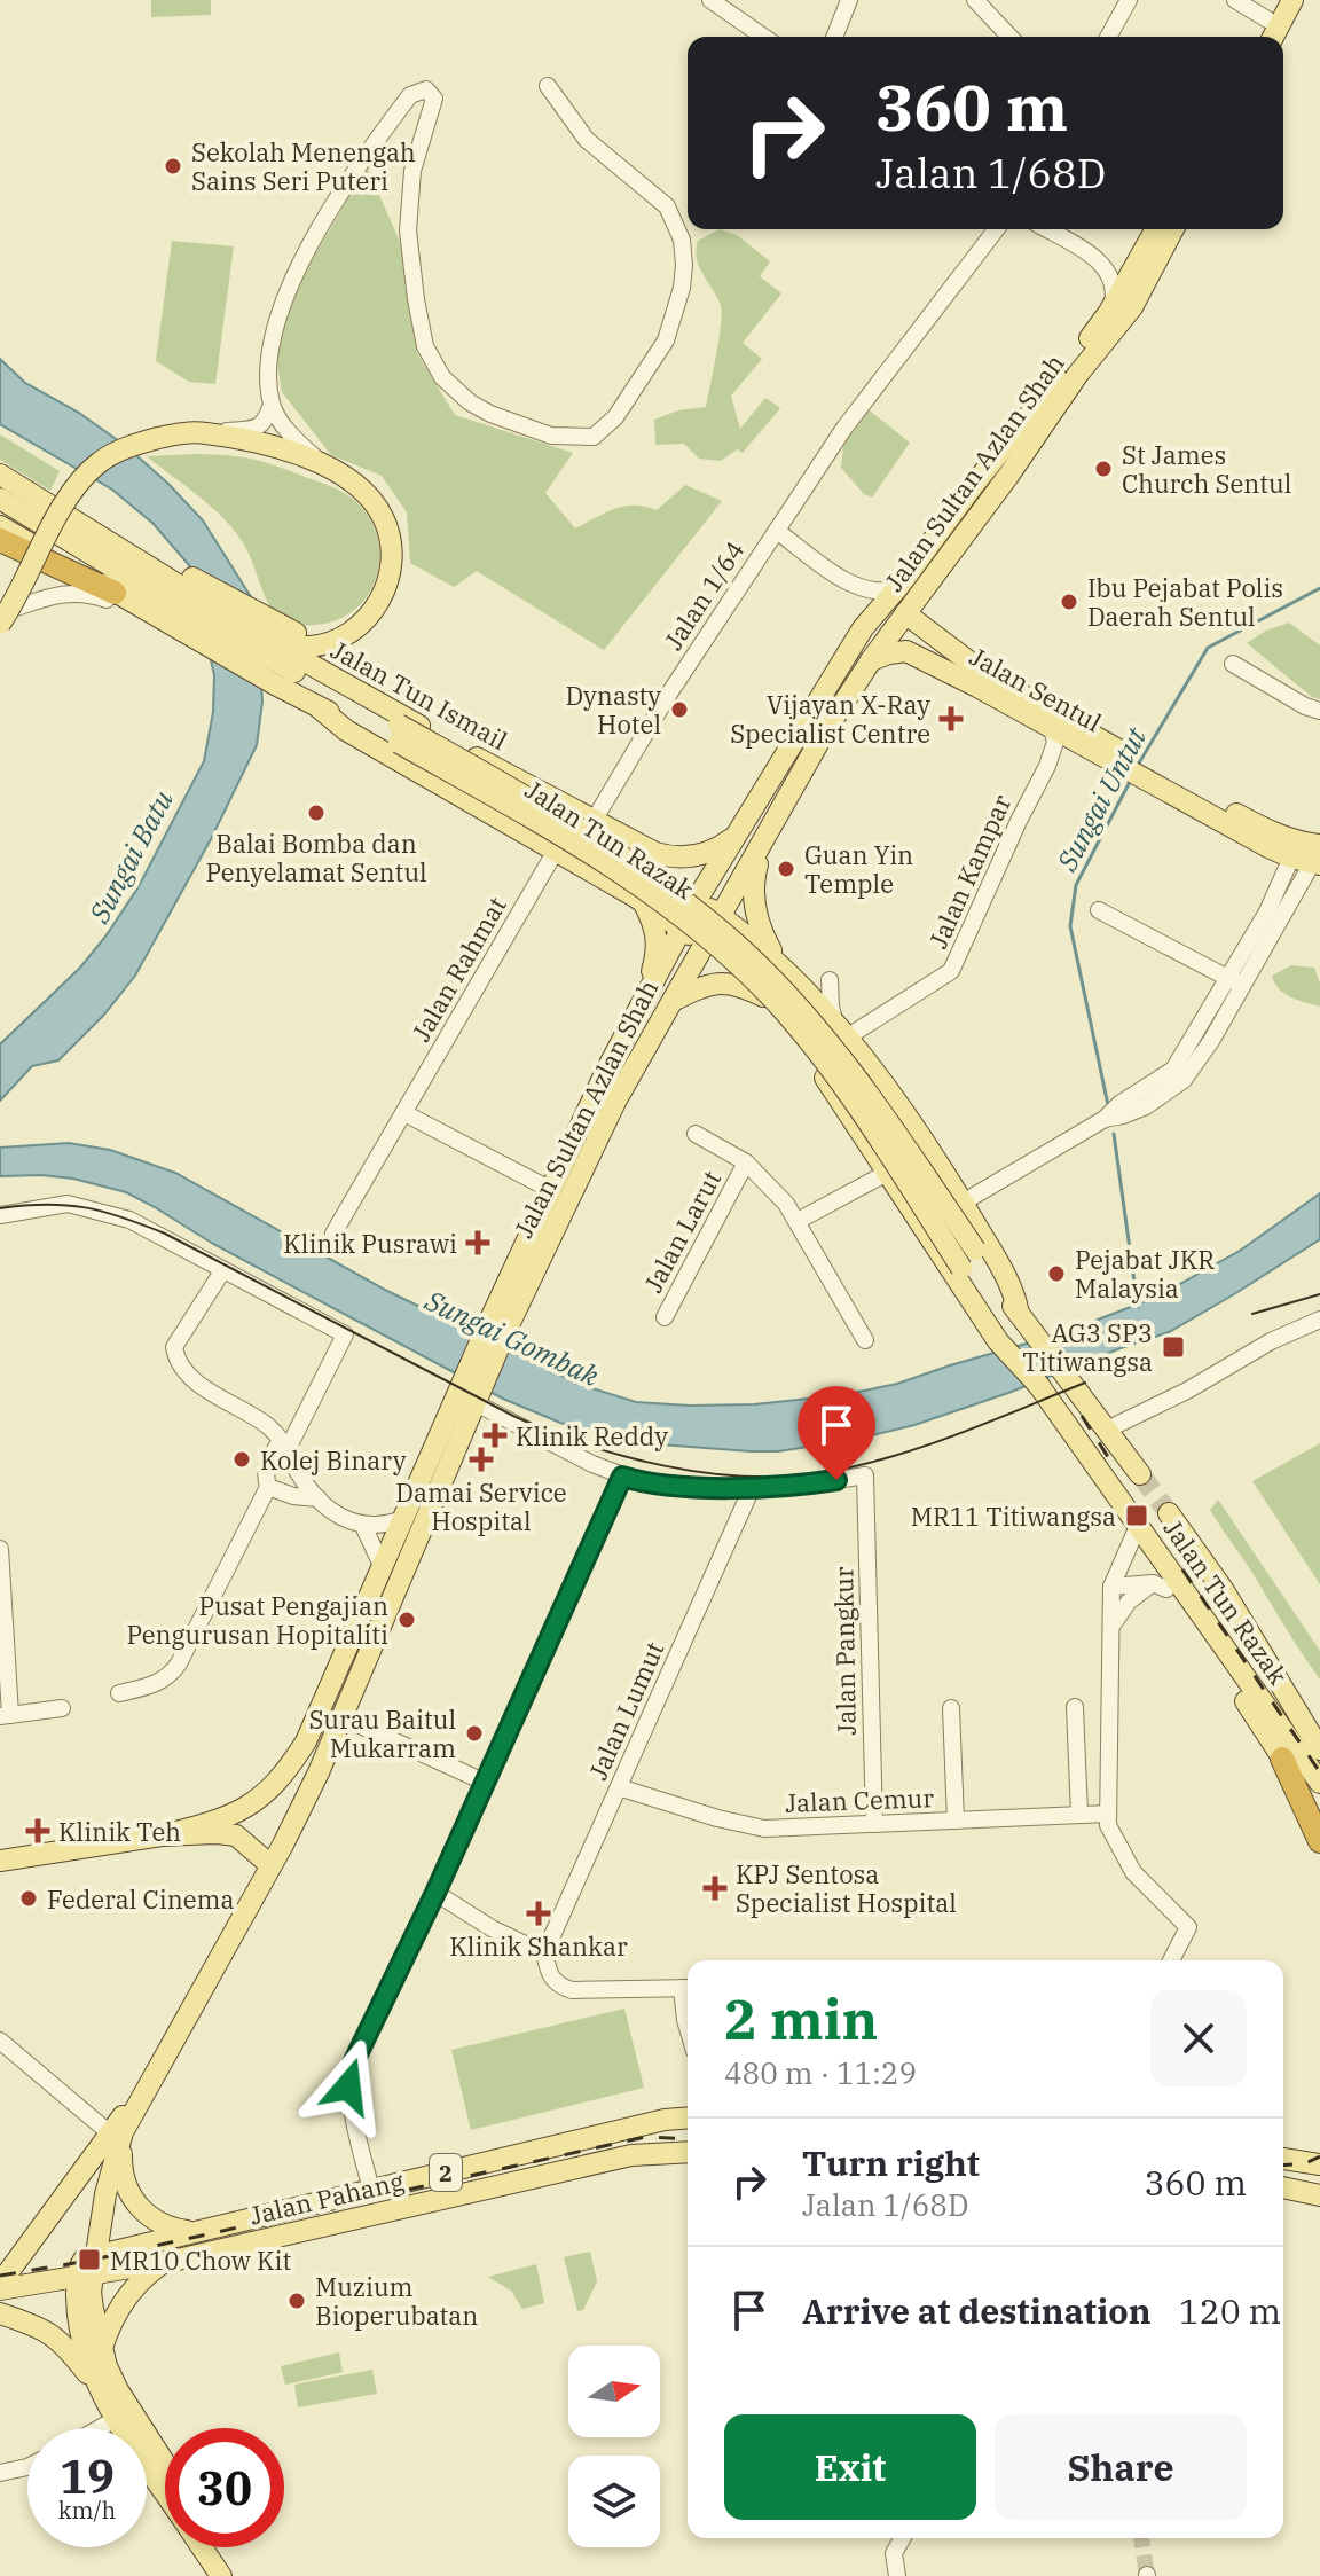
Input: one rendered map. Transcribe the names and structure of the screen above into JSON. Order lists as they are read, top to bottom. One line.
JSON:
{"streets":{"main road":["Jalan Sultan Azlan Shah","Jalan Sentul","Jalan Tun Ismail","Jalan Tun Razak","2","Jalan Pahang"],"street":["Jalan 1/64","Jalan Kampar","Jalan Rahmat","Jalan Larut","Jalan Pangkur","Jalan Lumut","Jalan Cemur"]},"crossings":[["Jalan Sultan Azlan Shah","Jalan Sentul"],["Jalan Sultan Azlan Shah","Jalan Tun Razak"],["Jalan Sultan Azlan Shah","2"],["Jalan Sultan Azlan Shah","Jalan Pahang"],["Jalan 1/64","Jalan Tun Ismail"],["Jalan Sentul","Jalan Kampar"],["Jalan Tun Razak","Jalan Kampar"],["Jalan Pangkur","Jalan Lumut"],["Jalan Pangkur","Jalan Cemur"],["Jalan Lumut","Jalan Cemur"],["2","Jalan Pahang"]],"water":["Sungai Untut","Sungai Batu","Sungai Gombak"],"places":{"other":["Sekolah Menengah Sains Seri Puteri","St James Church Sentul","Ibu Pejabat Polis Daerah Sentul","Dynasty Hotel","Balai Bomba dan Penyelamat Sentul","Guan Yin Temple","Pejabat JKR Malaysia","Kolej Binary","Pusat Pengajian Pengurusan Hopitaliti","Surau Baitul Mukarram","Federal Cinema","Muzium Bioperubatan"],"health":["Vijayan X-Ray Specialist Centre","Klinik Pusrawi","Klinik Reddy","Damai Service Hospital","Klinik Teh","KPJ Sentosa Specialist Hospital","Klinik Shankar"],"transit":["AG3 SP3 Titiwangsa","MR11 Titiwangsa","MR10 Chow Kit"]},"north":"right","page":{"turn":["360 m","Jalan 1/68D"],"heading":["2 min","480 m · 11:29"],"list":[{"name":"Turn right","note":"Jalan 1/68D","value":"360 m"},{"name":"Arrive at destination","value":"120 m"}],"buttons":["Exit","Share"],"speed":"19 km/h","limit":"30"}}
